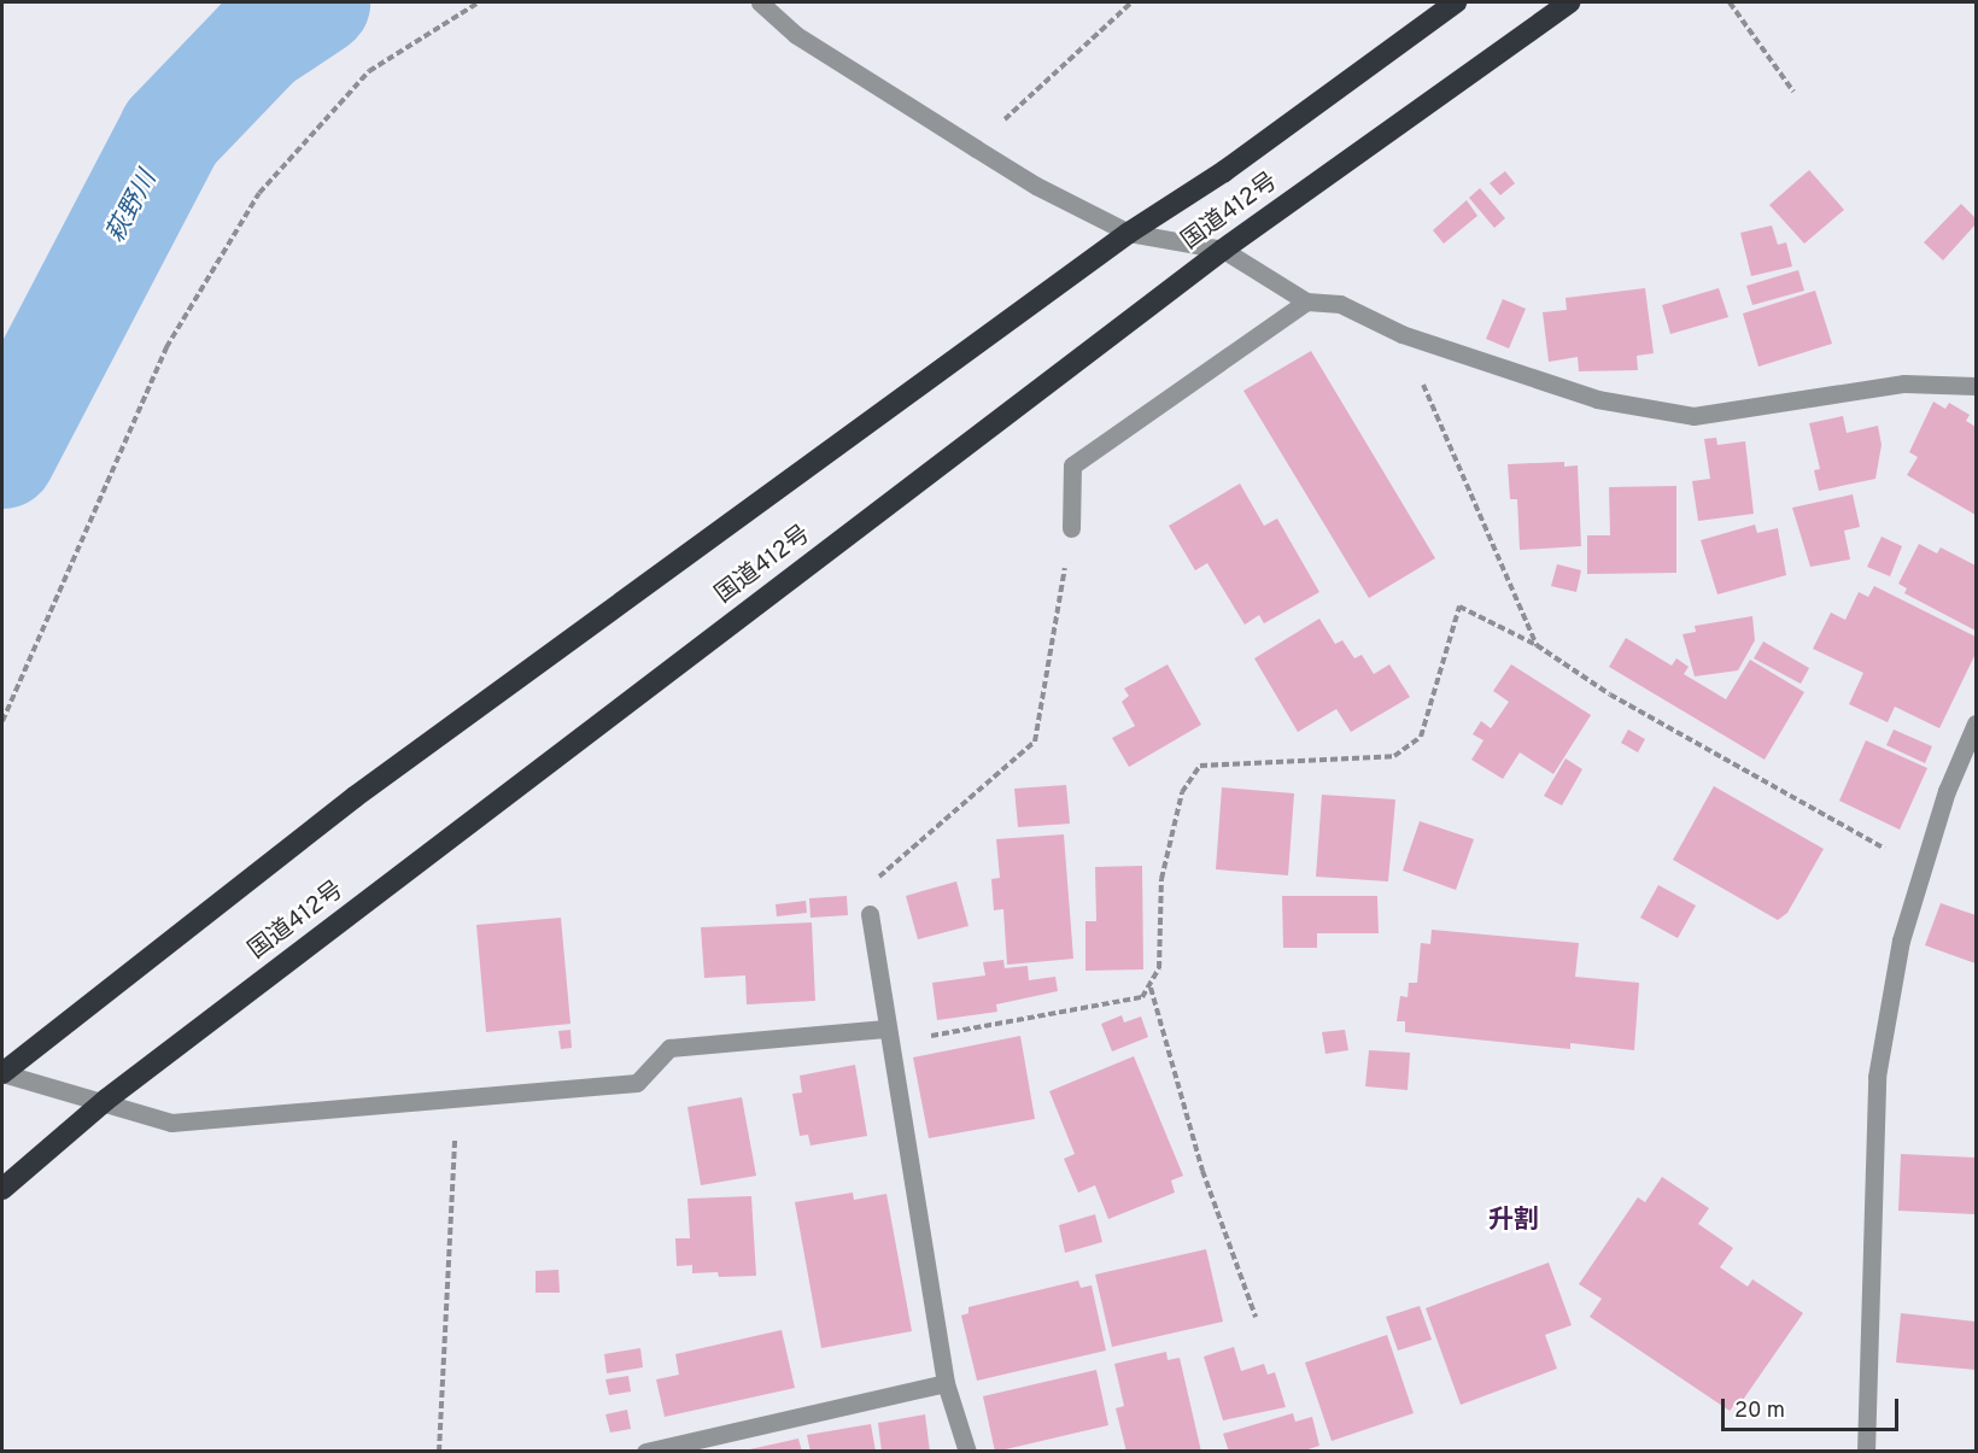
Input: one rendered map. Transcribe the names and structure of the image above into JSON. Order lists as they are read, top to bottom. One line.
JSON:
{"streets":{"highway":["国道412号"]},"districts":["升割"],"water":["萩野川"],"scale_bar":"20 m"}
